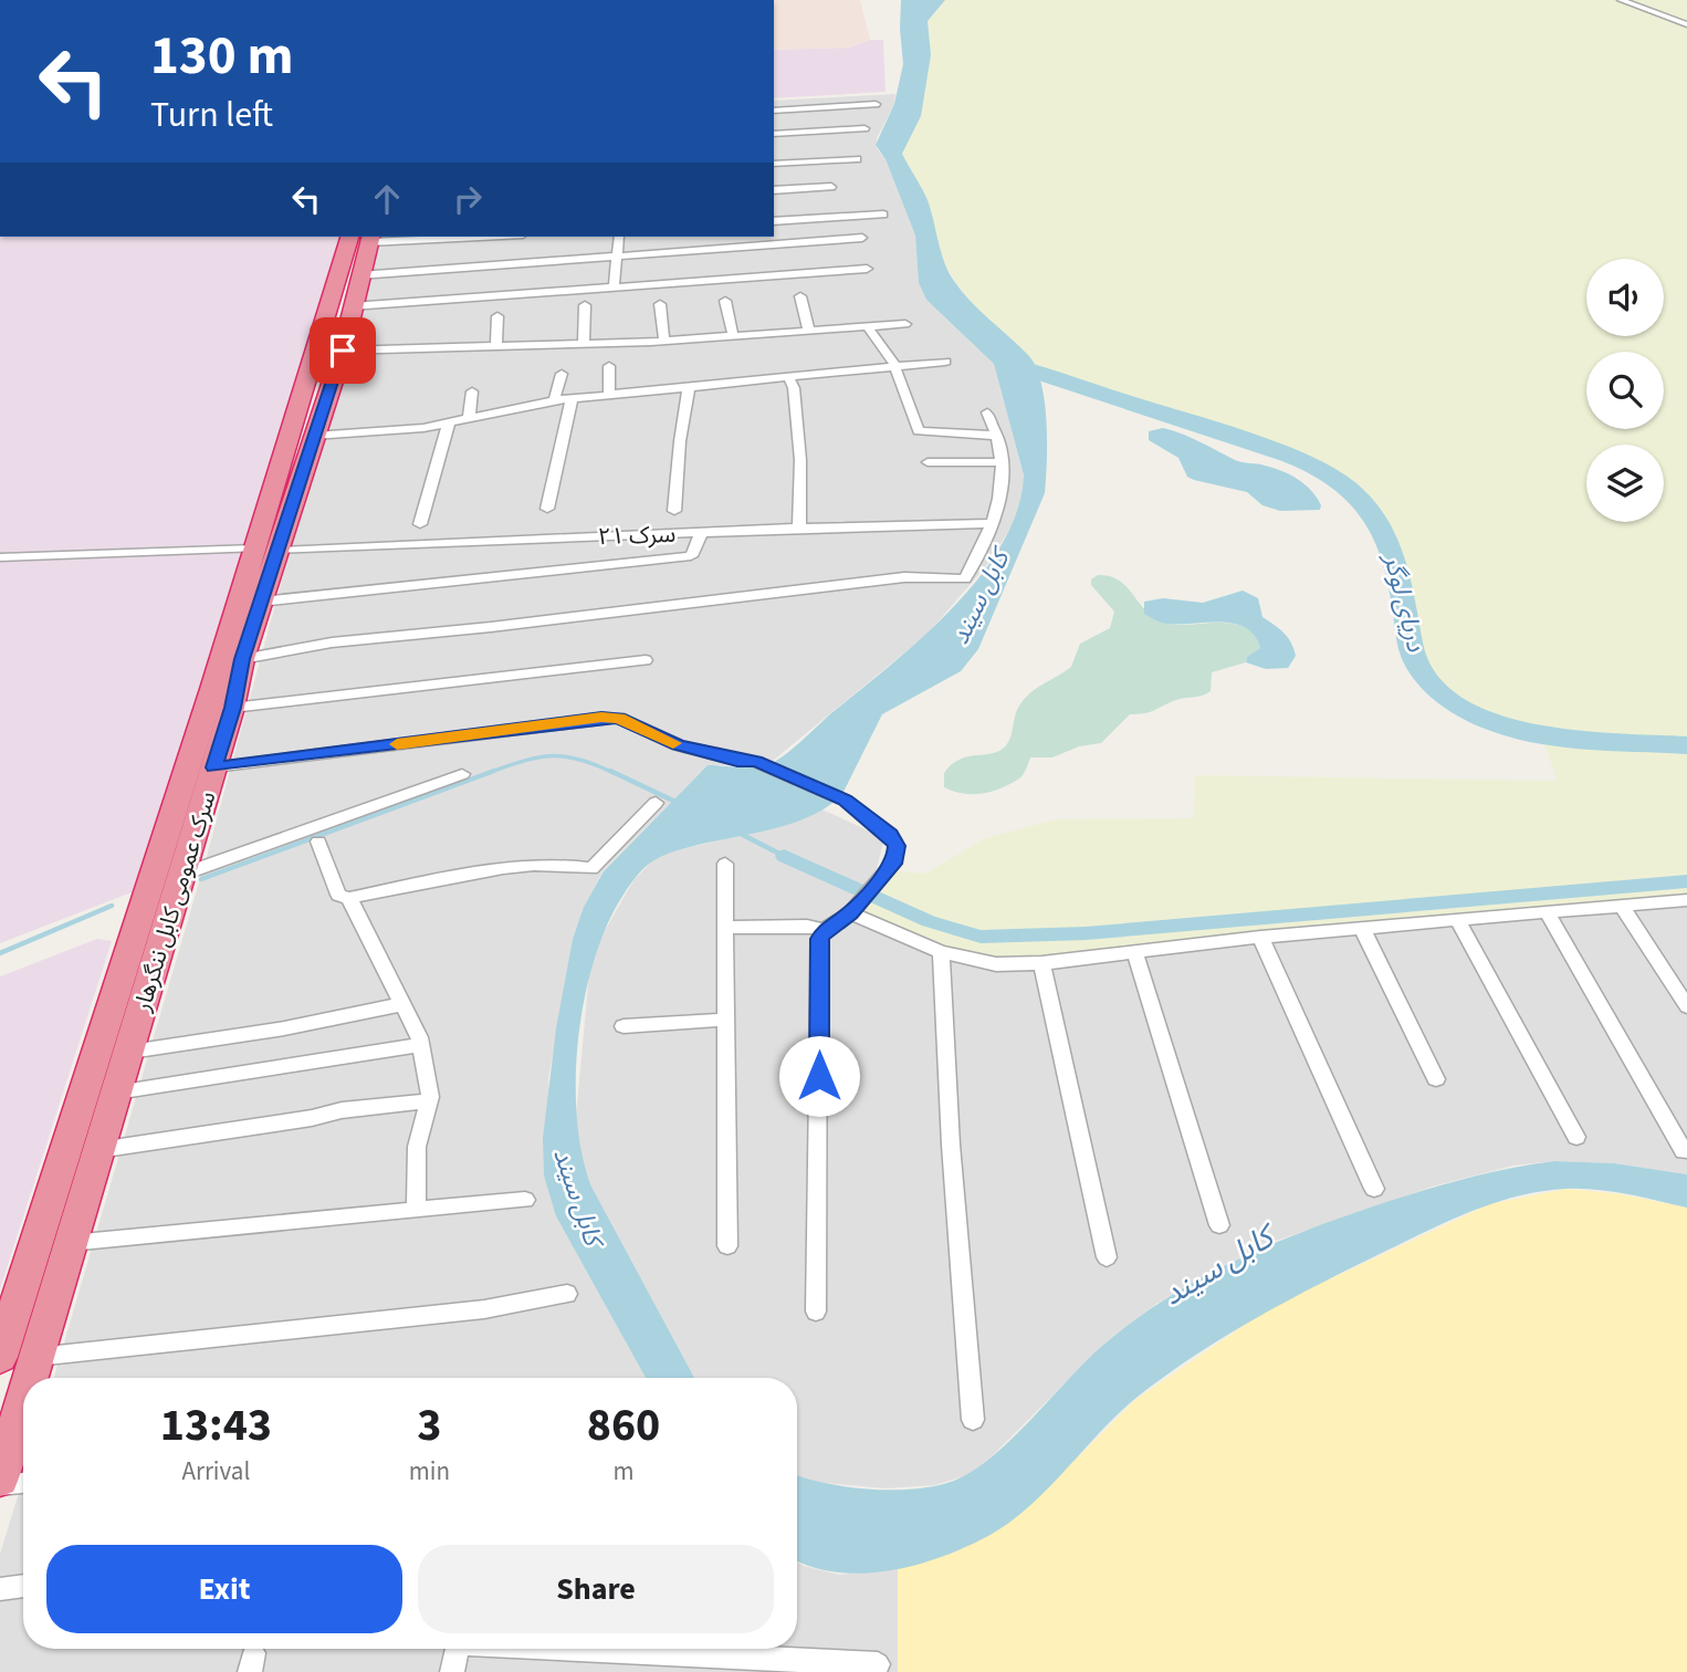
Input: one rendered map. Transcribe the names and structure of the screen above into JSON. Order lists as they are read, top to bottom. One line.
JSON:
{"streets":{"highway":["سرک عمومی کابل ننگرهار"],"street":["سرک ۲۱"]},"crossings":[["سرک ۲۱","سرک عمومی کابل ننگرهار"]],"water":["کابل سيند","دریای لوگر"],"page":{"turn":["130 m","Turn left"],"eta":["13:43","Arrival","3","min","860","m"],"buttons":["Exit","Share"]}}
